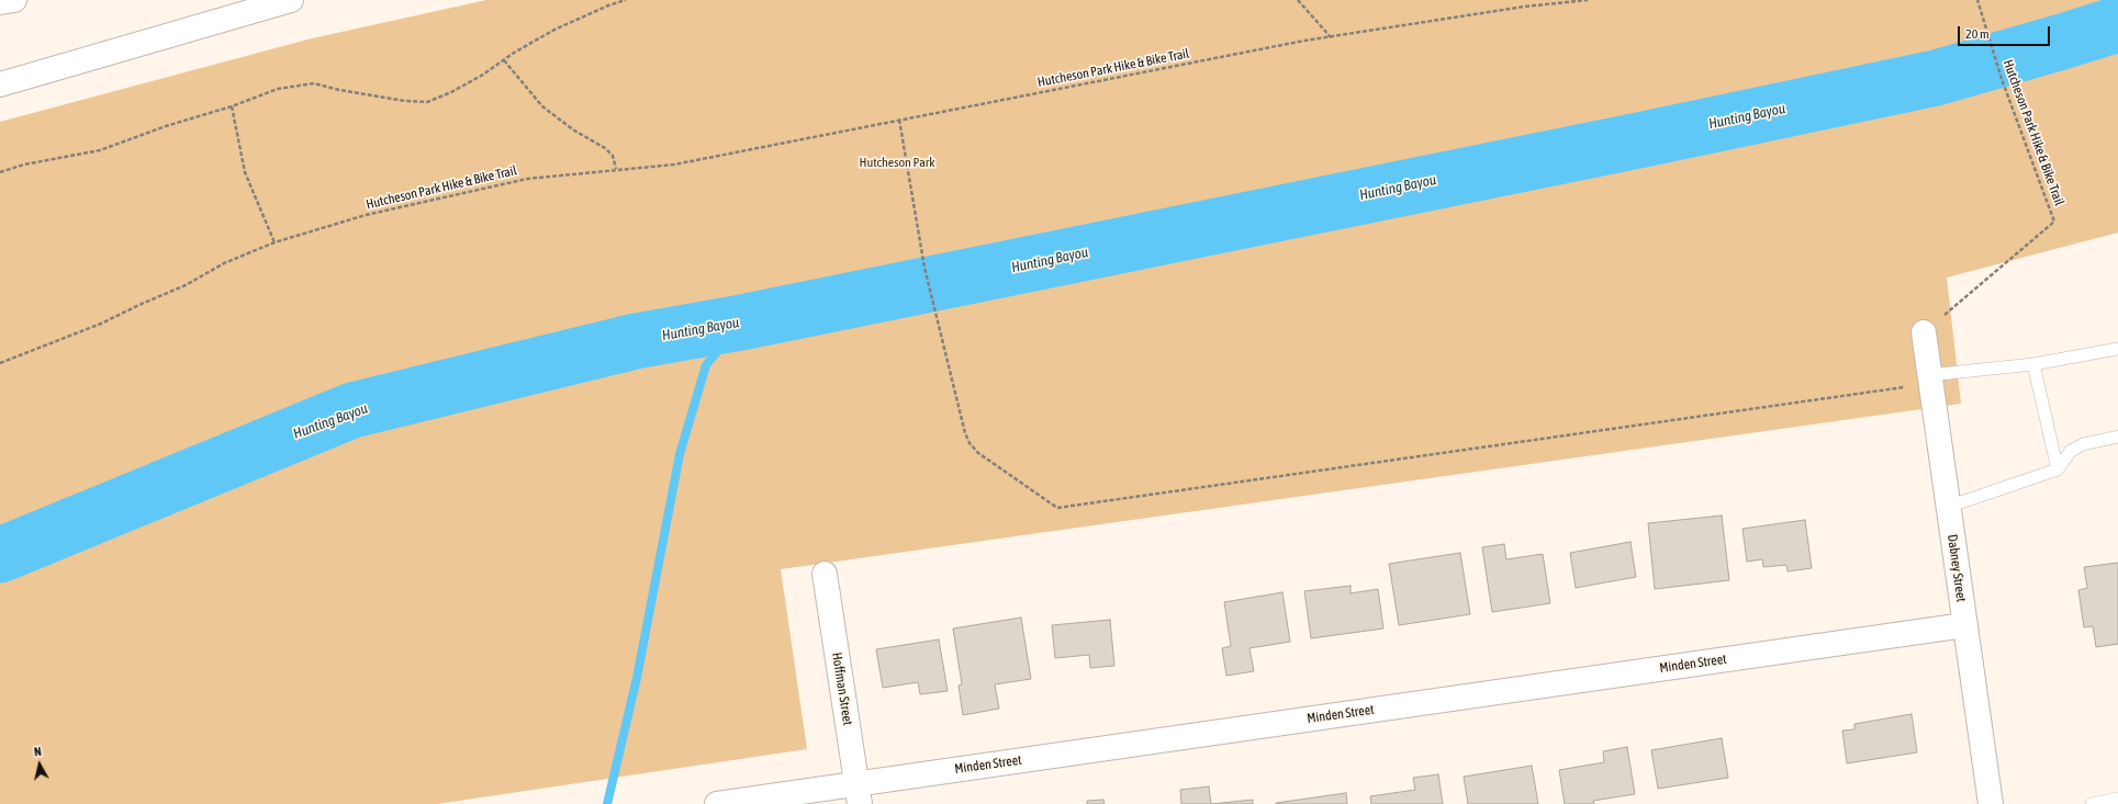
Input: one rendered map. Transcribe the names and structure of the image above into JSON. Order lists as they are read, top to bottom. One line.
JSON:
{"streets":{"main road":["Dabney Street","Minden Street","Hoffman Street"],"path":["Hutcheson Park Hike & Bike Trail"]},"crossings":[["Hutcheson Park Hike & Bike Trail","Dabney Street"],["Dabney Street","Minden Street"],["Minden Street","Hoffman Street"]],"water":["Hunting Bayou"],"parks":["Hutcheson Park"],"scale_bar":"20 m","north":"top"}
